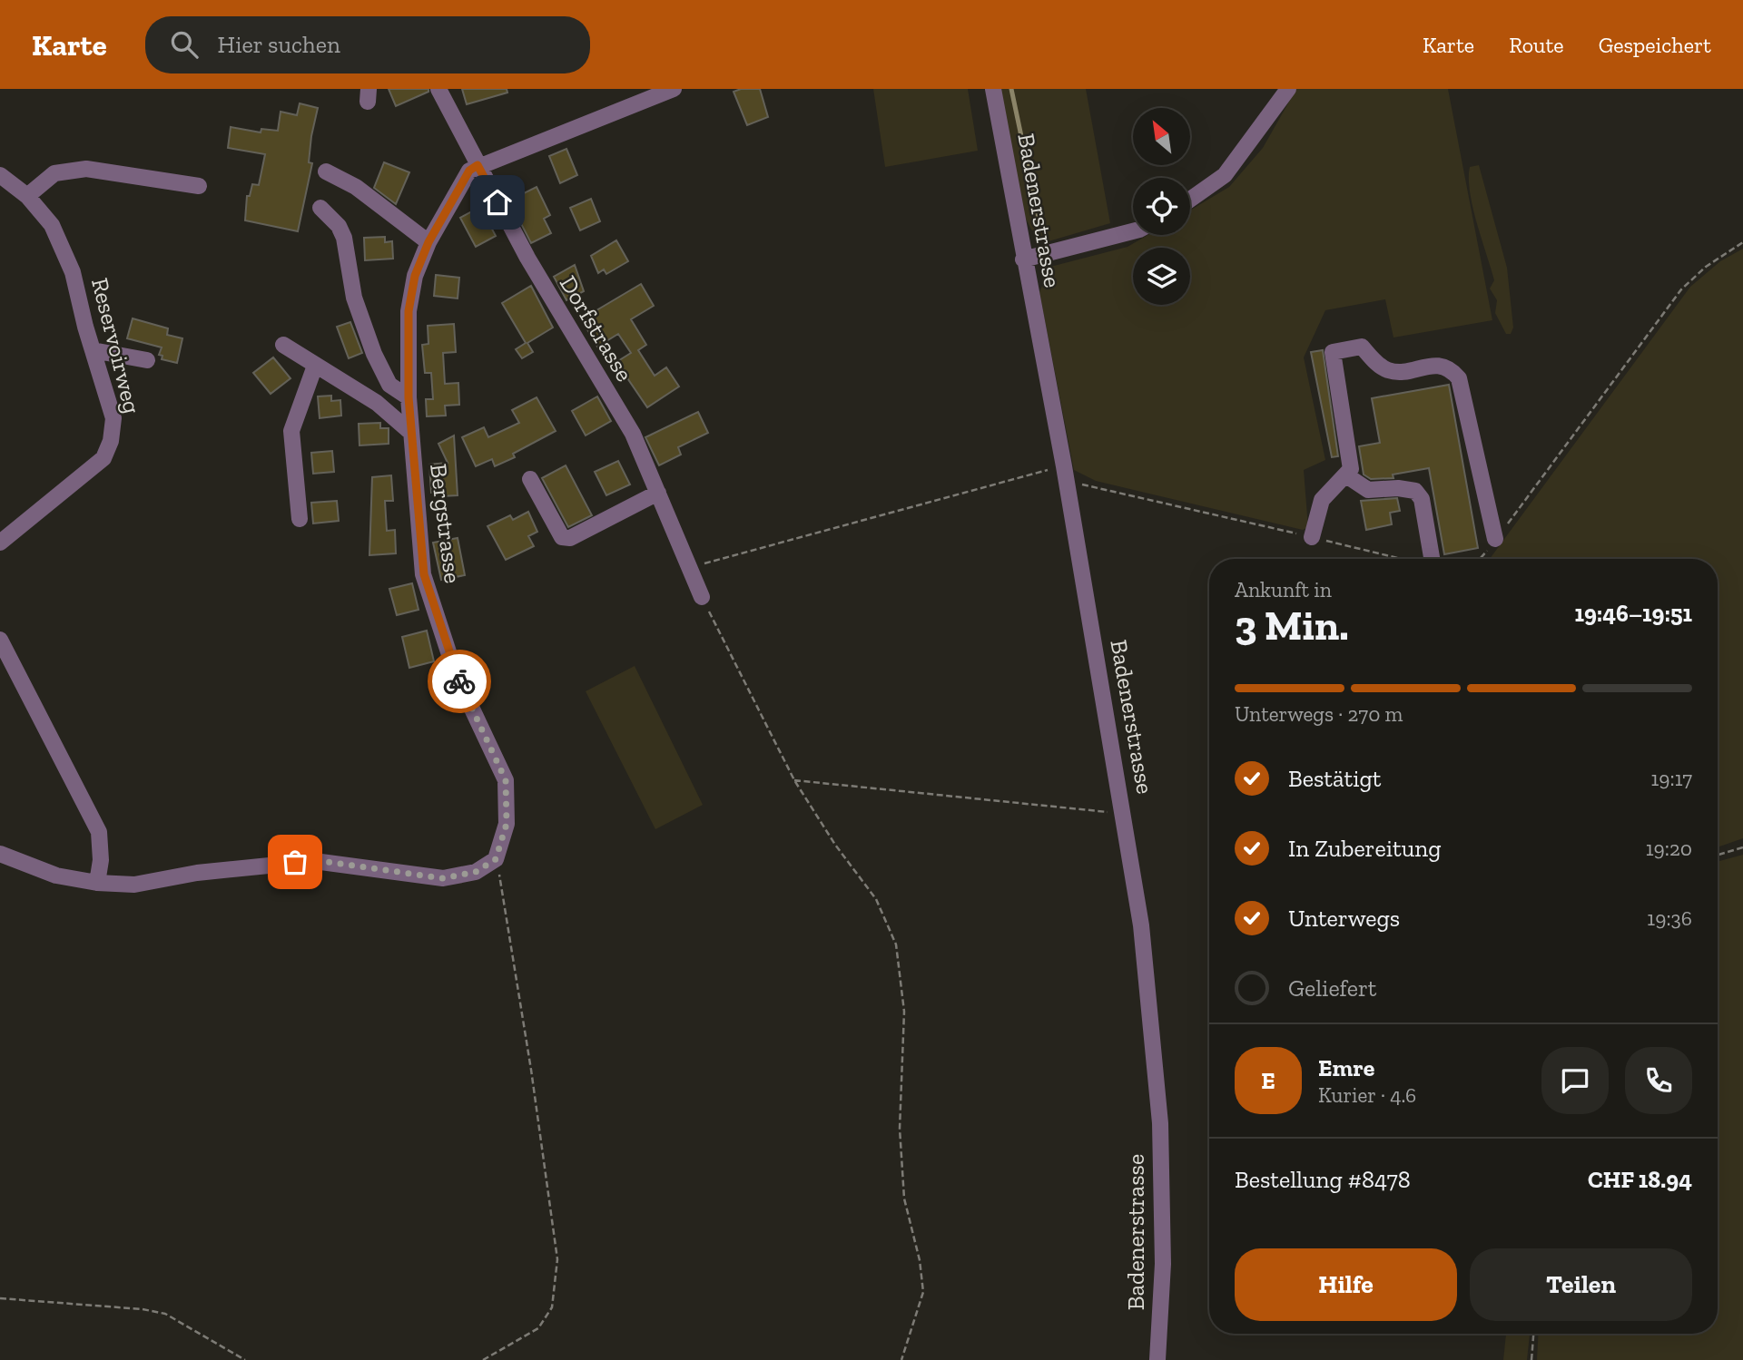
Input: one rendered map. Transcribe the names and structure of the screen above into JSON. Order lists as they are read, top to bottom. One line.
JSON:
{"streets":{"street":["Badenerstrasse","Dorfstrasse","Reservoirweg","Bergstrasse"]},"crossings":[["Dorfstrasse","Bergstrasse"]],"north":"top left","page":{"header":"Karte","search":"Hier suchen","nav":["Karte","Route","Gespeichert"],"heading":["3 Min.","Ankunft in","19:46–19:51"],"panel":["Emre","Kurier · 4.6","Bestellung #8478","CHF 18.94"],"bar":"Unterwegs · 270 m","list":[["Bestätigt","19:17"],["In Zubereitung","19:20"],["Unterwegs","19:36"],"Geliefert"],"round":"E","buttons":["Hilfe","Teilen"]}}
